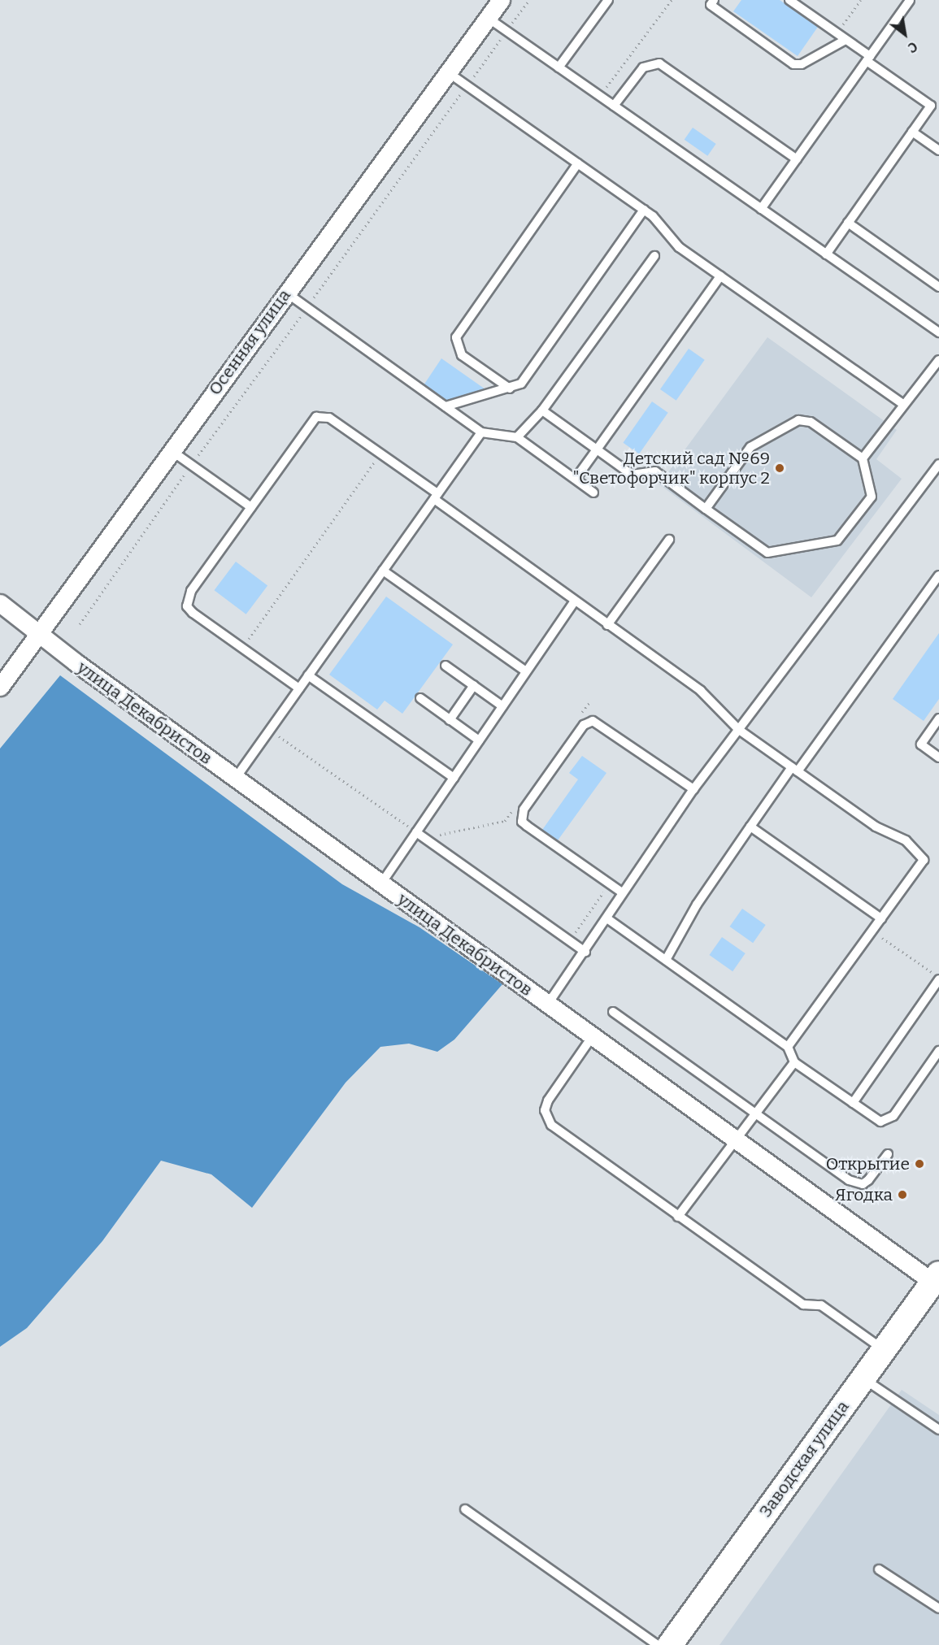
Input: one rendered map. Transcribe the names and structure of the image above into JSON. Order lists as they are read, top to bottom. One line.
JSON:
{"streets":{"street":["Осенняя улица","улица Декабристов","Заводская улица"]},"crossings":[["Осенняя улица","улица Декабристов"],["улица Декабристов","Заводская улица"]],"places":["Детский сад №69 \"Светофорчик\" корпус 2","Открытие","Ягодка"],"north":"bottom right"}
